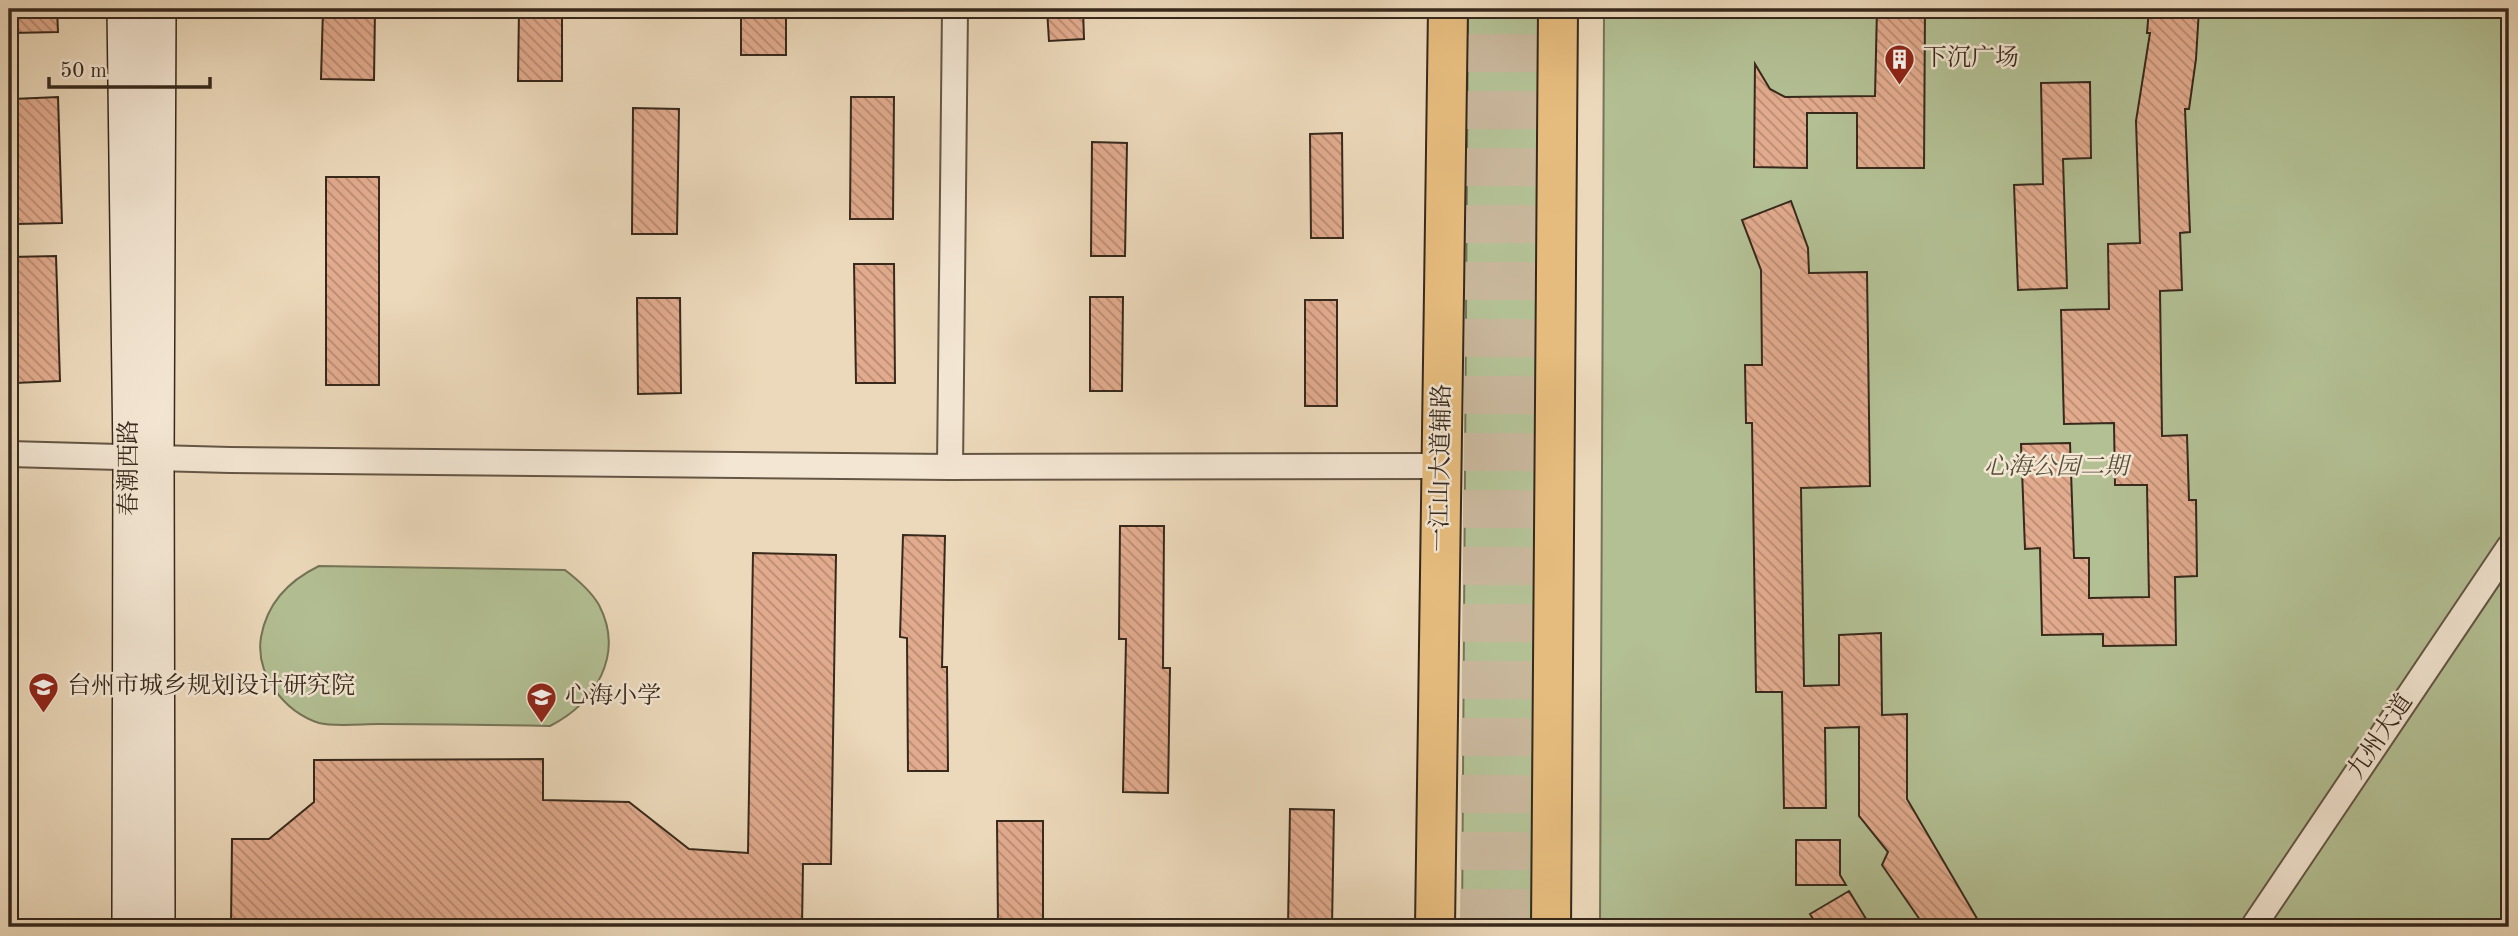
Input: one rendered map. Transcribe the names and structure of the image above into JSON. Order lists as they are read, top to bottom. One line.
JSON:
{"streets":{"main road":["春潮西路","一江山大道辅路"],"street":["九州大道"]},"parks":["心海公园二期"],"places":{"building":["下沉广场"],"school or university":["台州市城乡规划设计研究院","心海小学"]},"scale_bar":"50 m"}
